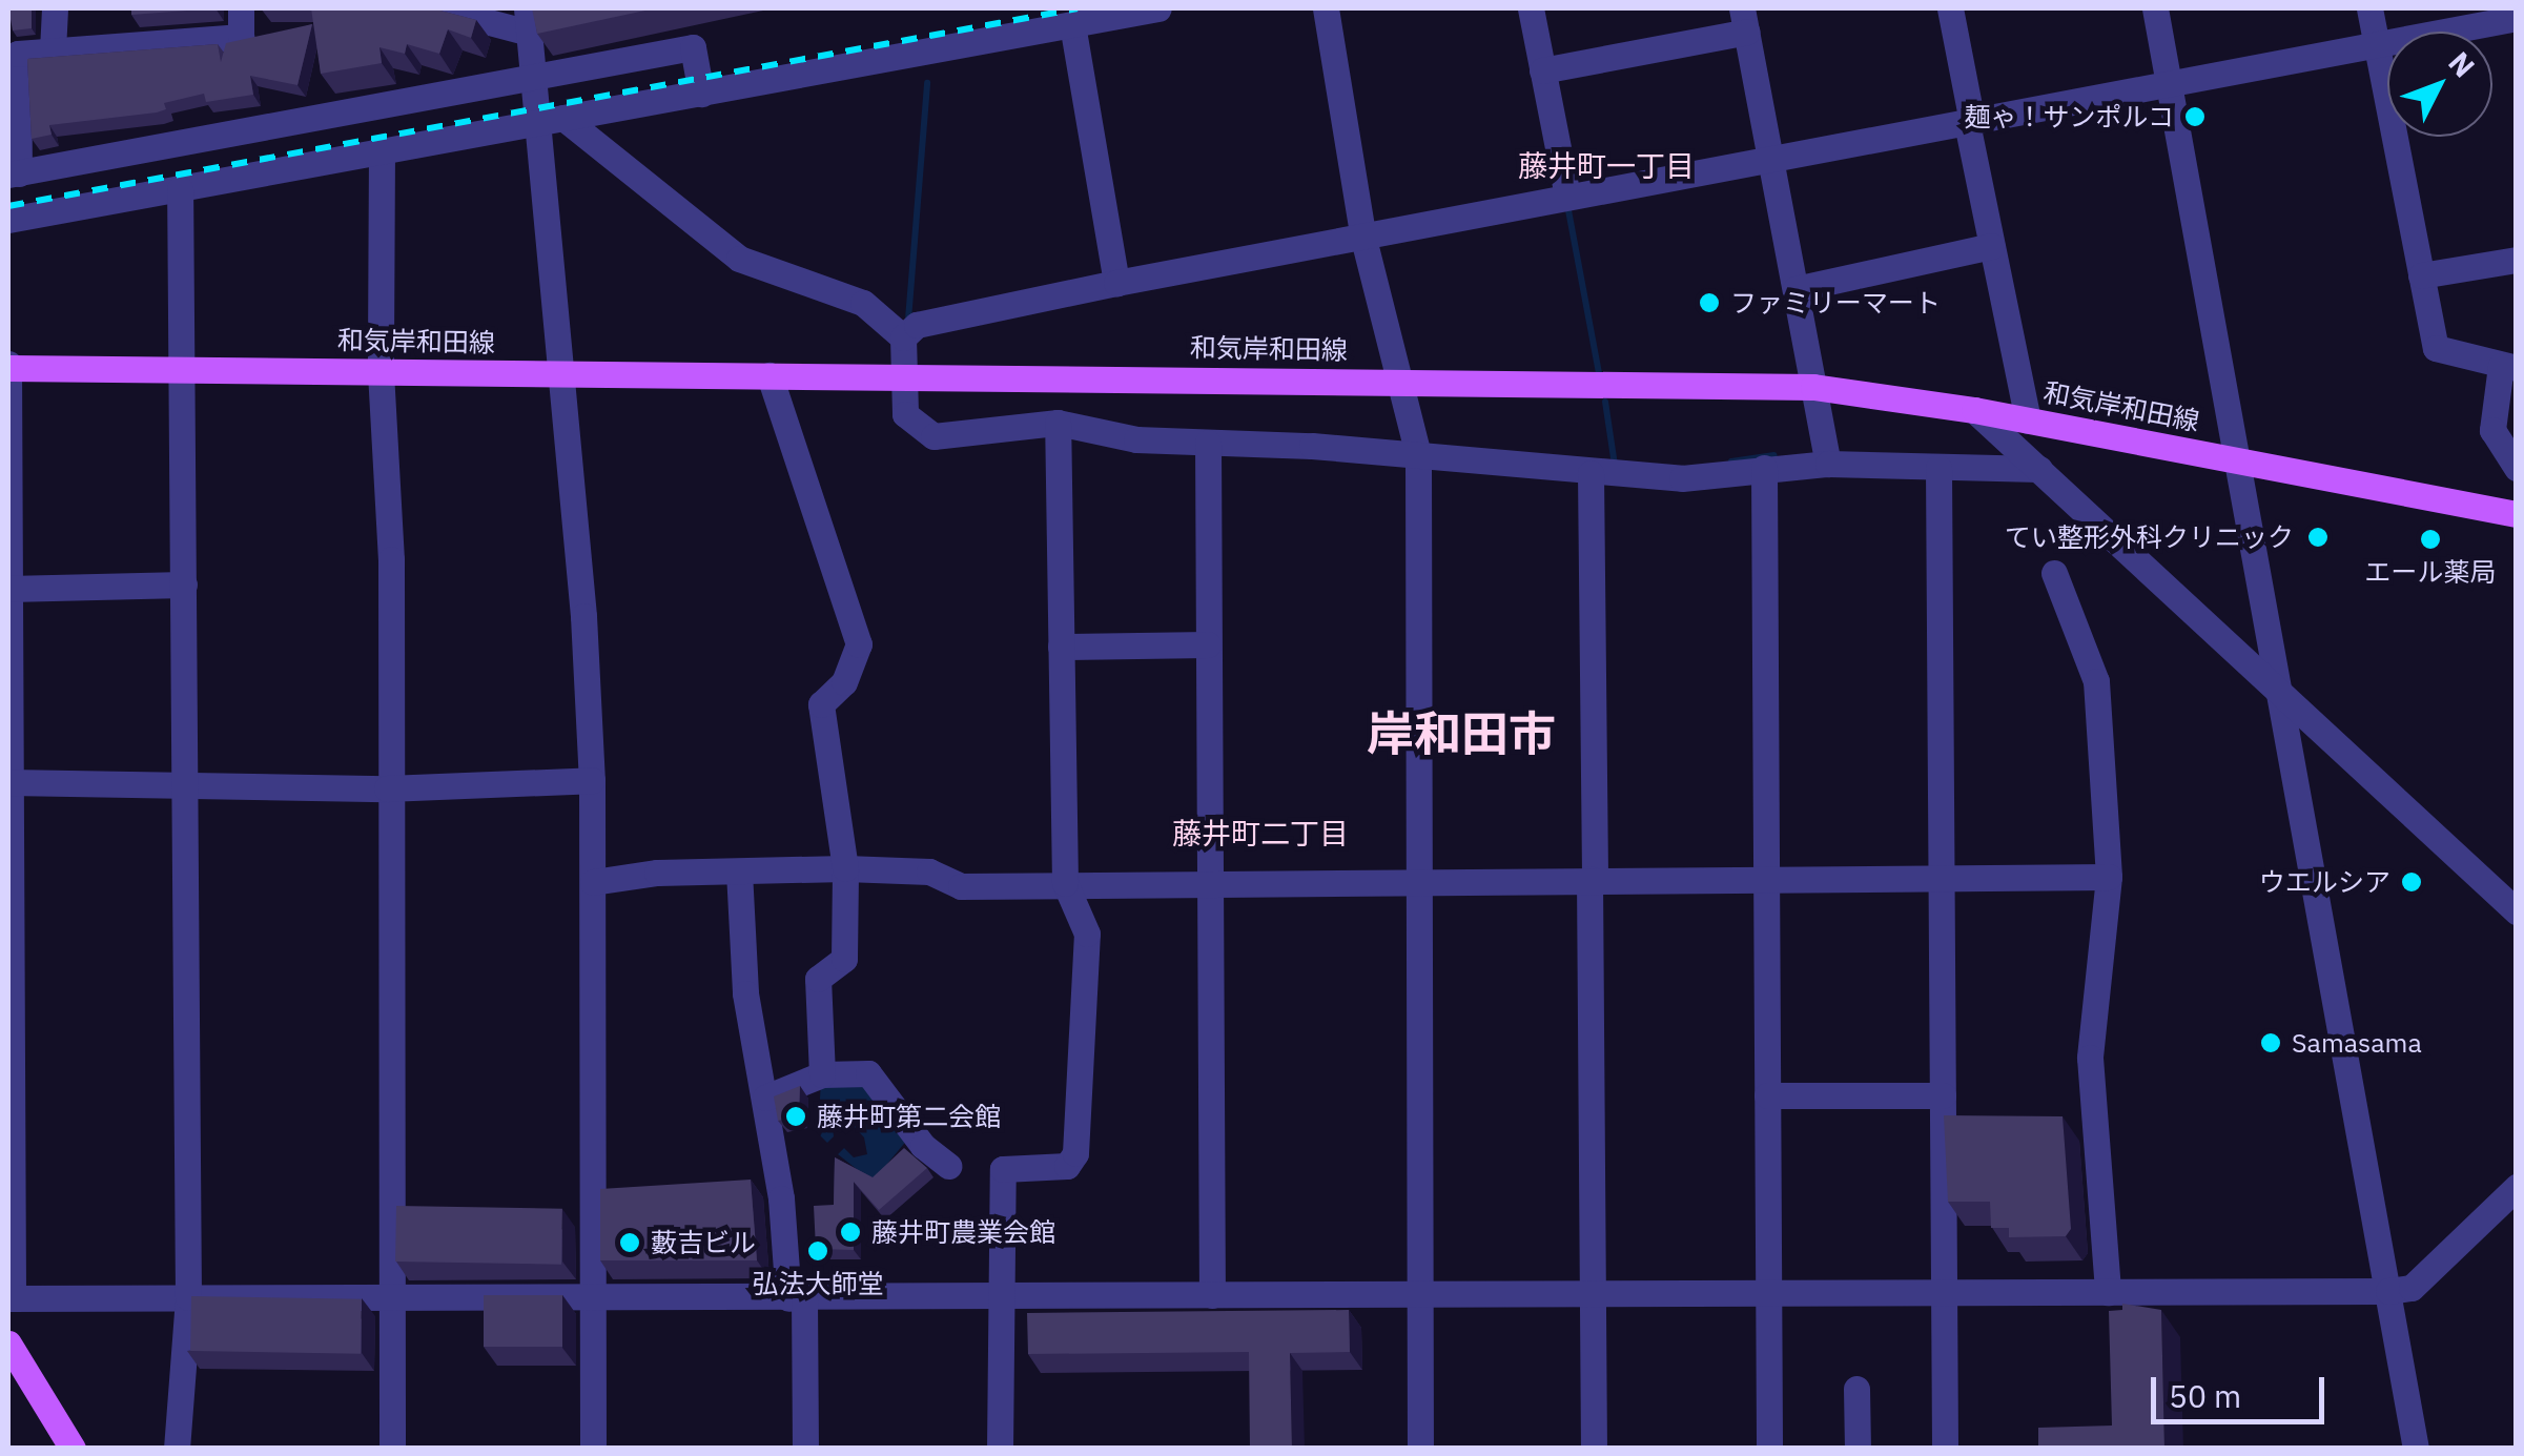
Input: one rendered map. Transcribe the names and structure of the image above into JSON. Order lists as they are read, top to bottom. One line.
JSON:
{"streets":{"main road":["和気岸和田線"]},"districts":["藤井町一丁目","岸和田市","藤井町二丁目"],"places":["麺ゃ！サンポルコ","ファミリーマート","てい整形外科クリニック","エール薬局","ウエルシア","Samasama","藤井町第二会館","藤井町農業会館","藪吉ビル","弘法大師堂"],"scale_bar":"50 m","north":"top right"}
